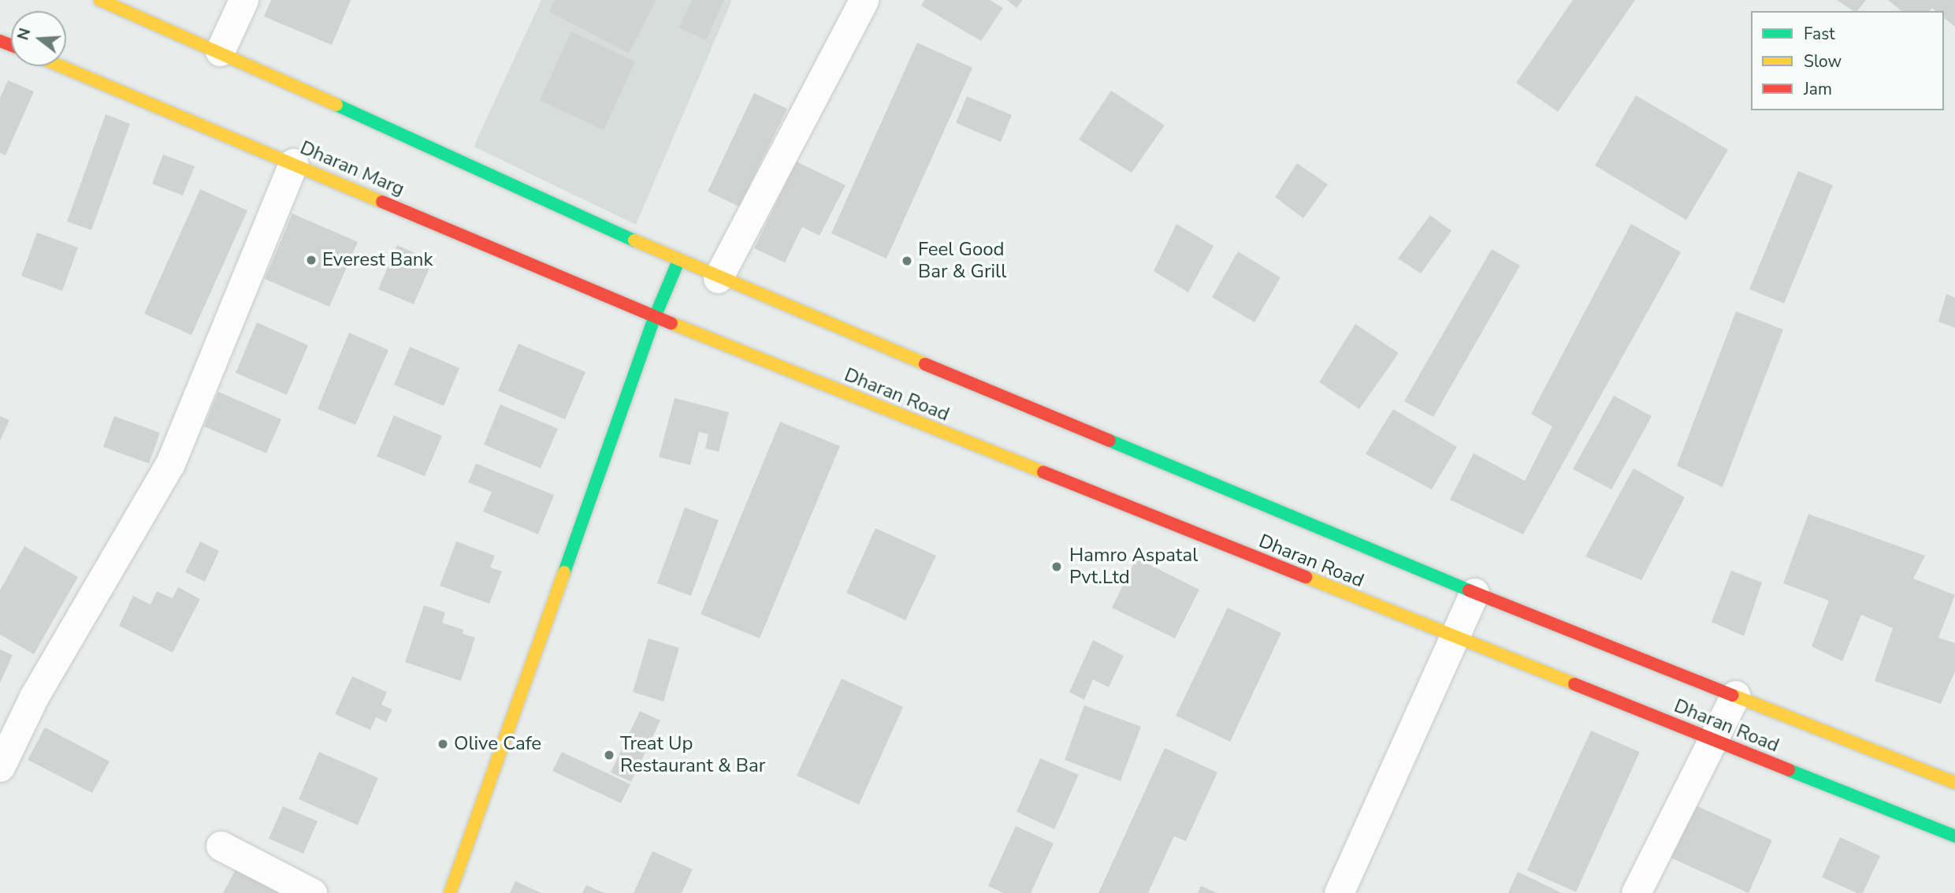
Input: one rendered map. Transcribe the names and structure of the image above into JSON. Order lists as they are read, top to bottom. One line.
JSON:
{"streets":{"main road":["Dharan Marg","Dharan Road"]},"crossings":[["Dharan Marg","Dharan Road"]],"places":["Everest Bank","Feel Good Bar & Grill","Hamro Aspatal Pvt.Ltd","Olive Cafe","Treat Up Restaurant & Bar"],"legend":["Fast","Slow","Jam"],"north":"left"}
